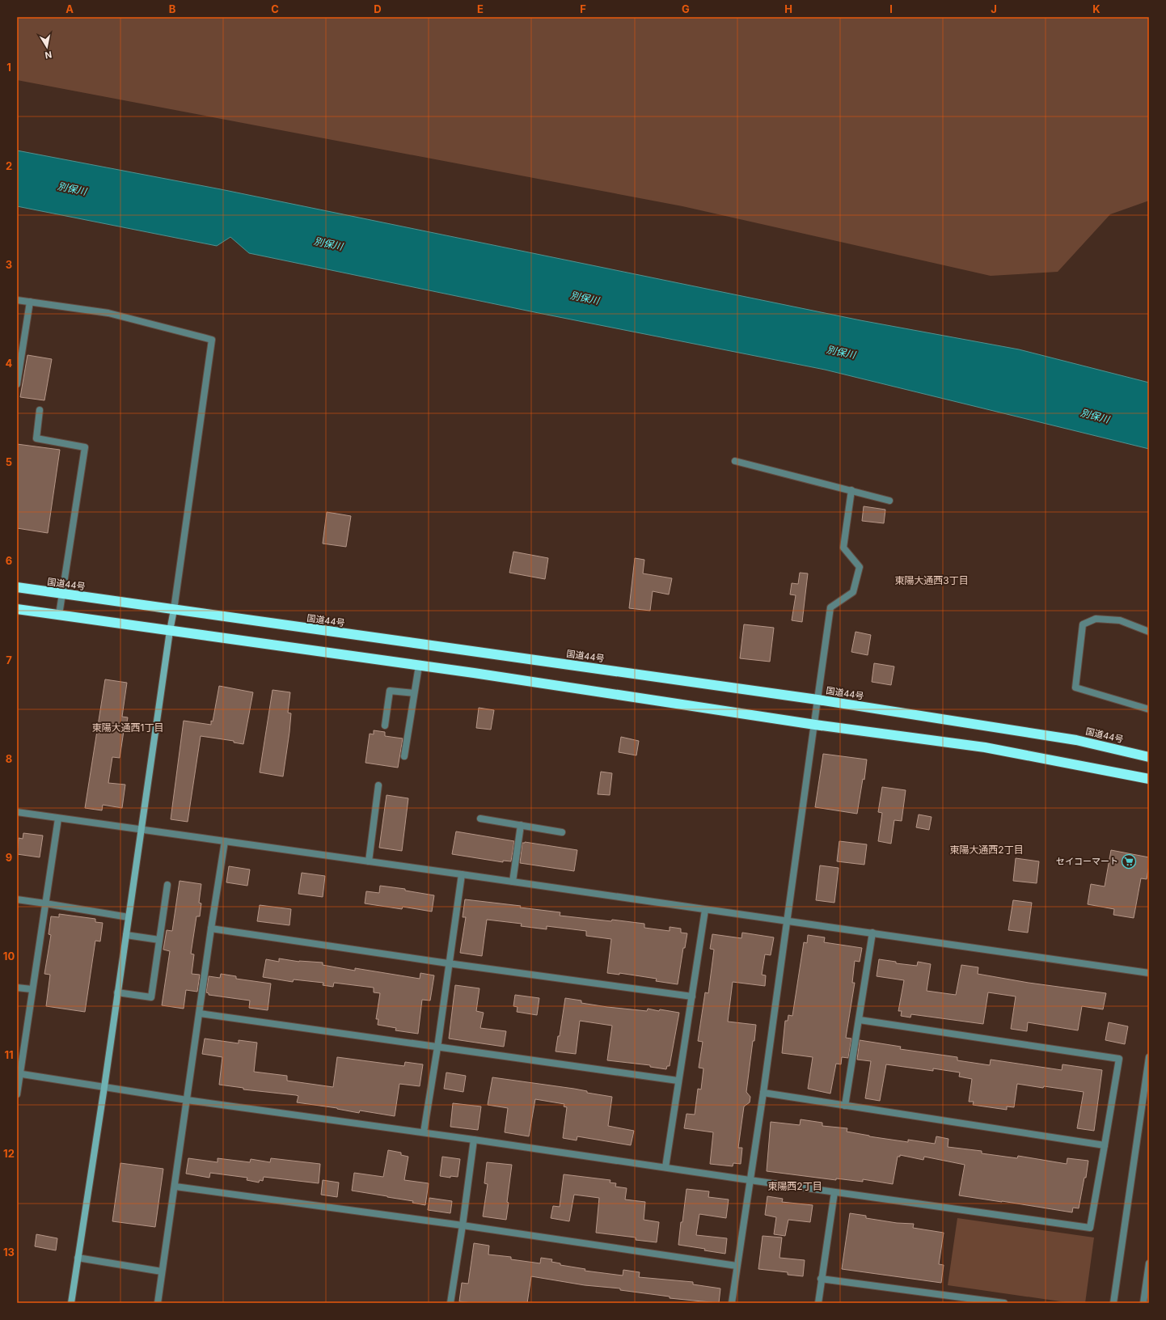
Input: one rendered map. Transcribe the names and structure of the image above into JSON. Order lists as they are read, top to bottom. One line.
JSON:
{"streets":{"highway":["国道44号"]},"districts":["東陽大通西3丁目","東陽大通西1丁目","東陽大通西2丁目","東陽西2丁目"],"water":["別保川"],"places":{"supermarket":["セイコーマート"]},"north":"bottom","grid":{"columns":["A","B","C","D","E","F","G","H","I","J","K"],"rows":["1","2","3","4","5","6","7","8","9","10","11","12","13"]}}
